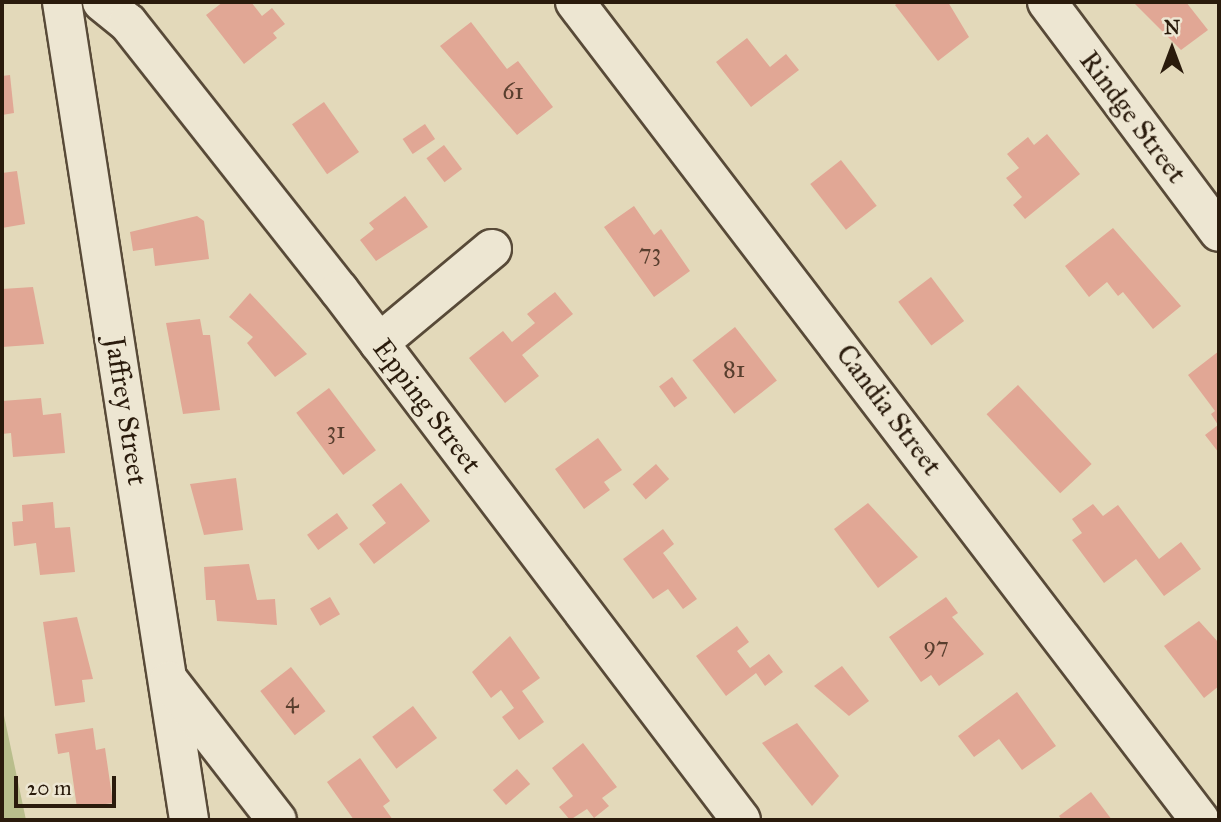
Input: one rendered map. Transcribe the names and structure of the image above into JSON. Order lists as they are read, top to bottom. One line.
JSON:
{"streets":{"street":["Rindge Street","Epping Street","Candia Street","Jaffrey Street"]},"house_numbers":["61","73","81","31","97","4"],"scale_bar":"20 m","north":"top"}
